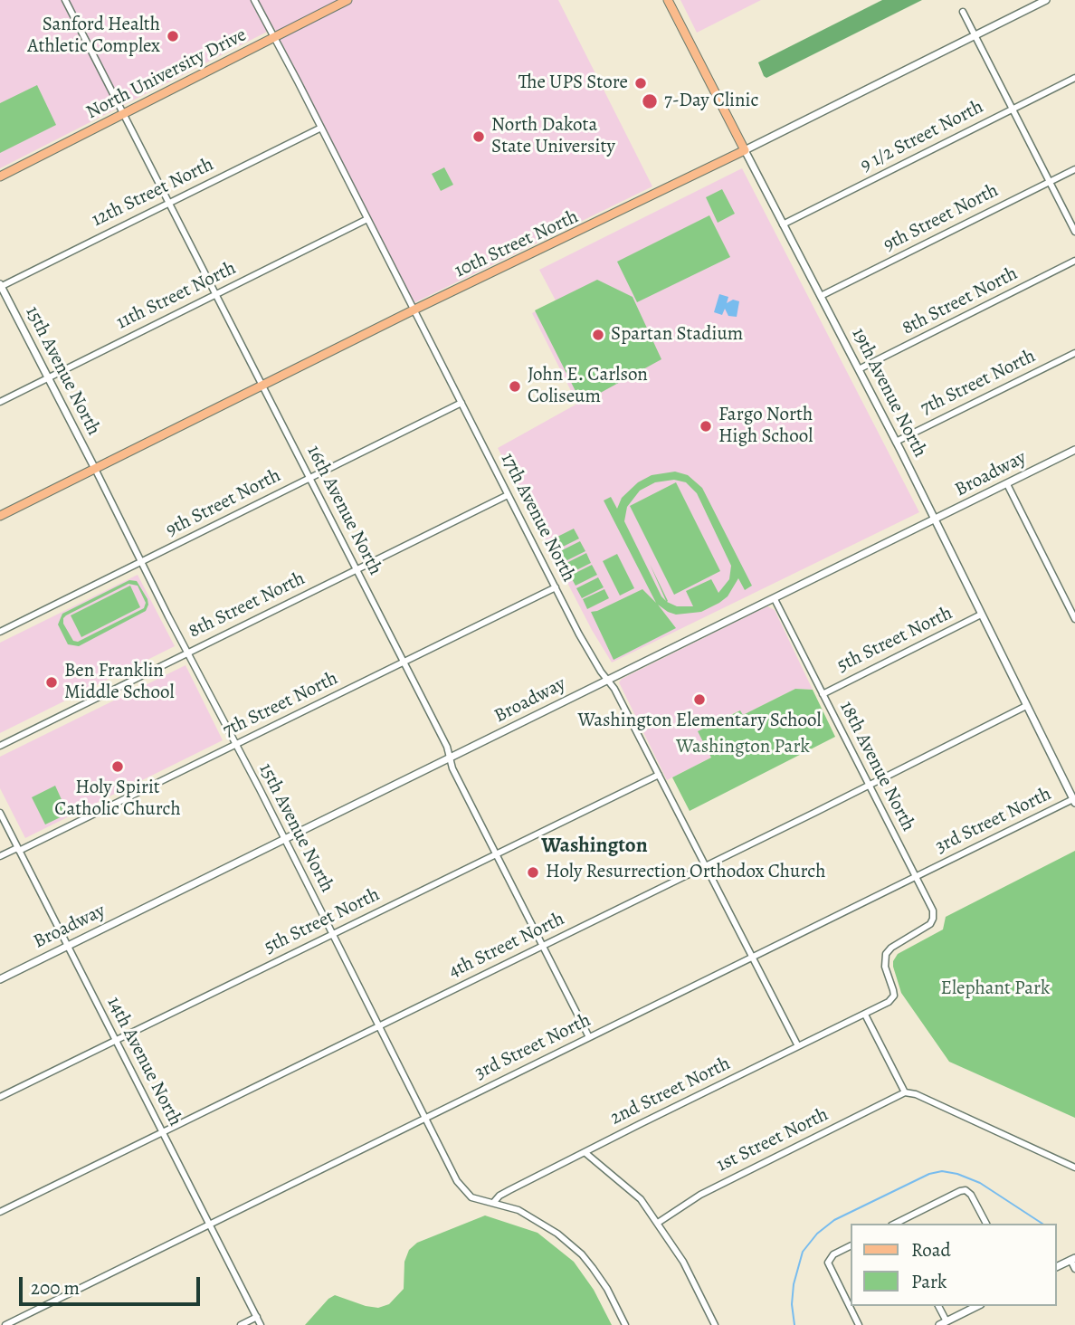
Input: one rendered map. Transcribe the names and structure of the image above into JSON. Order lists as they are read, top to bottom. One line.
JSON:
{"streets":{"main road":["North University Drive","10th Street North","19th Avenue North"],"street":["9 1/2 Street North","12th Street North","9th Street North","11th Street North","8th Street North","15th Avenue North","7th Street North","Broadway","16th Avenue North","17th Avenue North","5th Street North","18th Avenue North","3rd Street North","4th Street North","14th Avenue North","2nd Street North","1st Street North"]},"crossings":[["North University Drive","16th Avenue North"],["North University Drive","17th Avenue North"],["9 1/2 Street North","19th Avenue North"],["12th Street North","15th Avenue North"],["12th Street North","16th Avenue North"],["12th Street North","17th Avenue North"],["9th Street North","15th Avenue North"],["9th Street North","19th Avenue North"],["9th Street North","16th Avenue North"],["9th Street North","17th Avenue North"],["10th Street North","15th Avenue North"],["10th Street North","19th Avenue North"],["10th Street North","16th Avenue North"],["10th Street North","17th Avenue North"],["11th Street North","15th Avenue North"],["11th Street North","16th Avenue North"],["11th Street North","17th Avenue North"],["8th Street North","15th Avenue North"],["8th Street North","19th Avenue North"],["8th Street North","16th Avenue North"],["8th Street North","17th Avenue North"],["15th Avenue North","7th Street North"],["15th Avenue North","Broadway"],["15th Avenue North","5th Street North"],["15th Avenue North","3rd Street North"],["15th Avenue North","4th Street North"],["15th Avenue North","2nd Street North"],["7th Street North","19th Avenue North"],["7th Street North","16th Avenue North"],["7th Street North","17th Avenue North"],["7th Street North","14th Avenue North"],["19th Avenue North","Broadway"],["19th Avenue North","5th Street North"],["19th Avenue North","3rd Street North"],["19th Avenue North","4th Street North"],["Broadway","16th Avenue North"],["Broadway","17th Avenue North"],["Broadway","18th Avenue North"],["Broadway","14th Avenue North"],["16th Avenue North","5th Street North"],["16th Avenue North","3rd Street North"],["16th Avenue North","4th Street North"],["17th Avenue North","5th Street North"],["17th Avenue North","3rd Street North"],["17th Avenue North","4th Street North"],["17th Avenue North","2nd Street North"],["5th Street North","18th Avenue North"],["5th Street North","14th Avenue North"],["18th Avenue North","3rd Street North"],["18th Avenue North","4th Street North"],["18th Avenue North","2nd Street North"],["3rd Street North","14th Avenue North"],["4th Street North","14th Avenue North"]],"districts":["Washington"],"parks":["Washington Park","Elephant Park"],"places":["Sanford Health Athletic Complex","The UPS Store","7-Day Clinic","North Dakota State University","Spartan Stadium","John E. Carlson Coliseum","Fargo North High School","Ben Franklin Middle School","Washington Elementary School","Holy Spirit Catholic Church","Holy Resurrection Orthodox Church"],"legend":["Road","Park"],"scale_bar":"200 m"}
